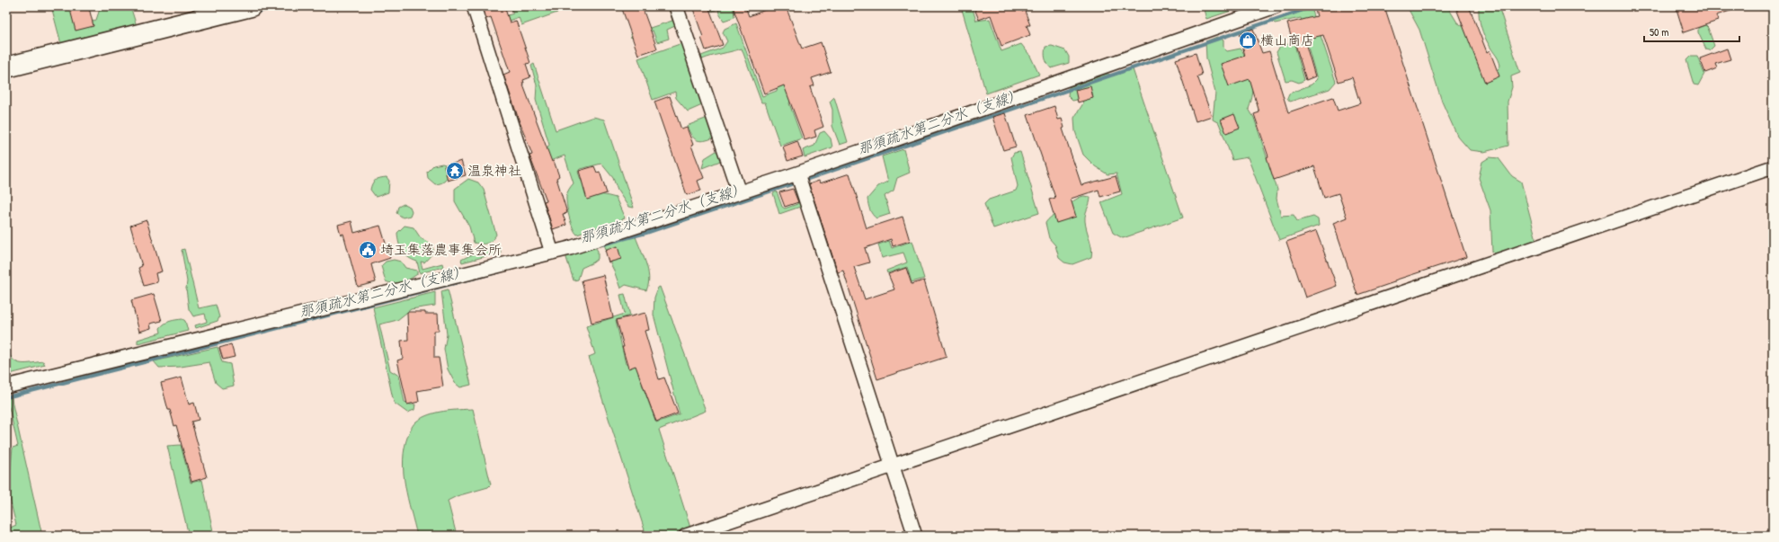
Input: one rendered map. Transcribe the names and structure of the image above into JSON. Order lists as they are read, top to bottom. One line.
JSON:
{"water":["那須疏水第二分水（支線）"],"places":{"shop":["横山商店"],"temple":["温泉神社"],"public building":["埼玉集落農事集会所"]},"scale_bar":"50 m"}
